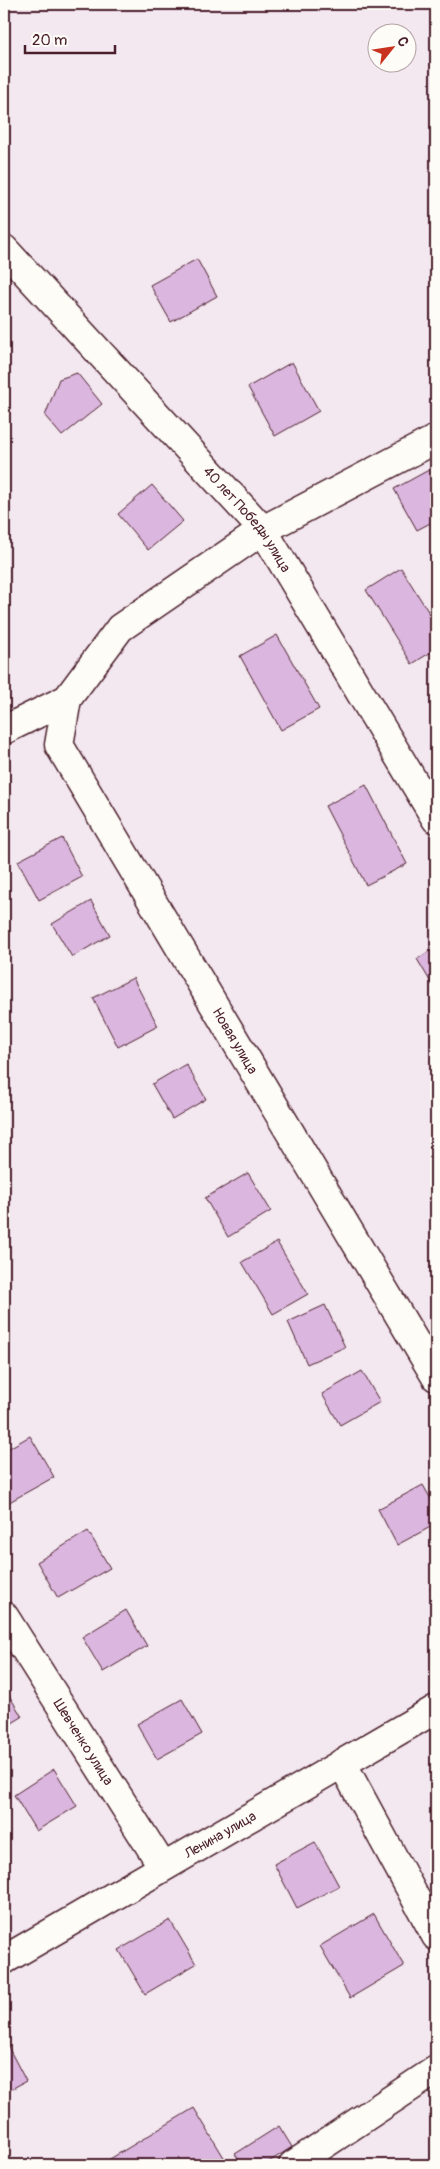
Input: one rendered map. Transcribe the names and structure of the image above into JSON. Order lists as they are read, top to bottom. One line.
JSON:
{"streets":{"street":["40 лет Победы улица","Новая улица","Шевченко улица","Ленина улица"]},"crossings":[["Шевченко улица","Ленина улица"]],"scale_bar":"20 m","north":"top right"}
